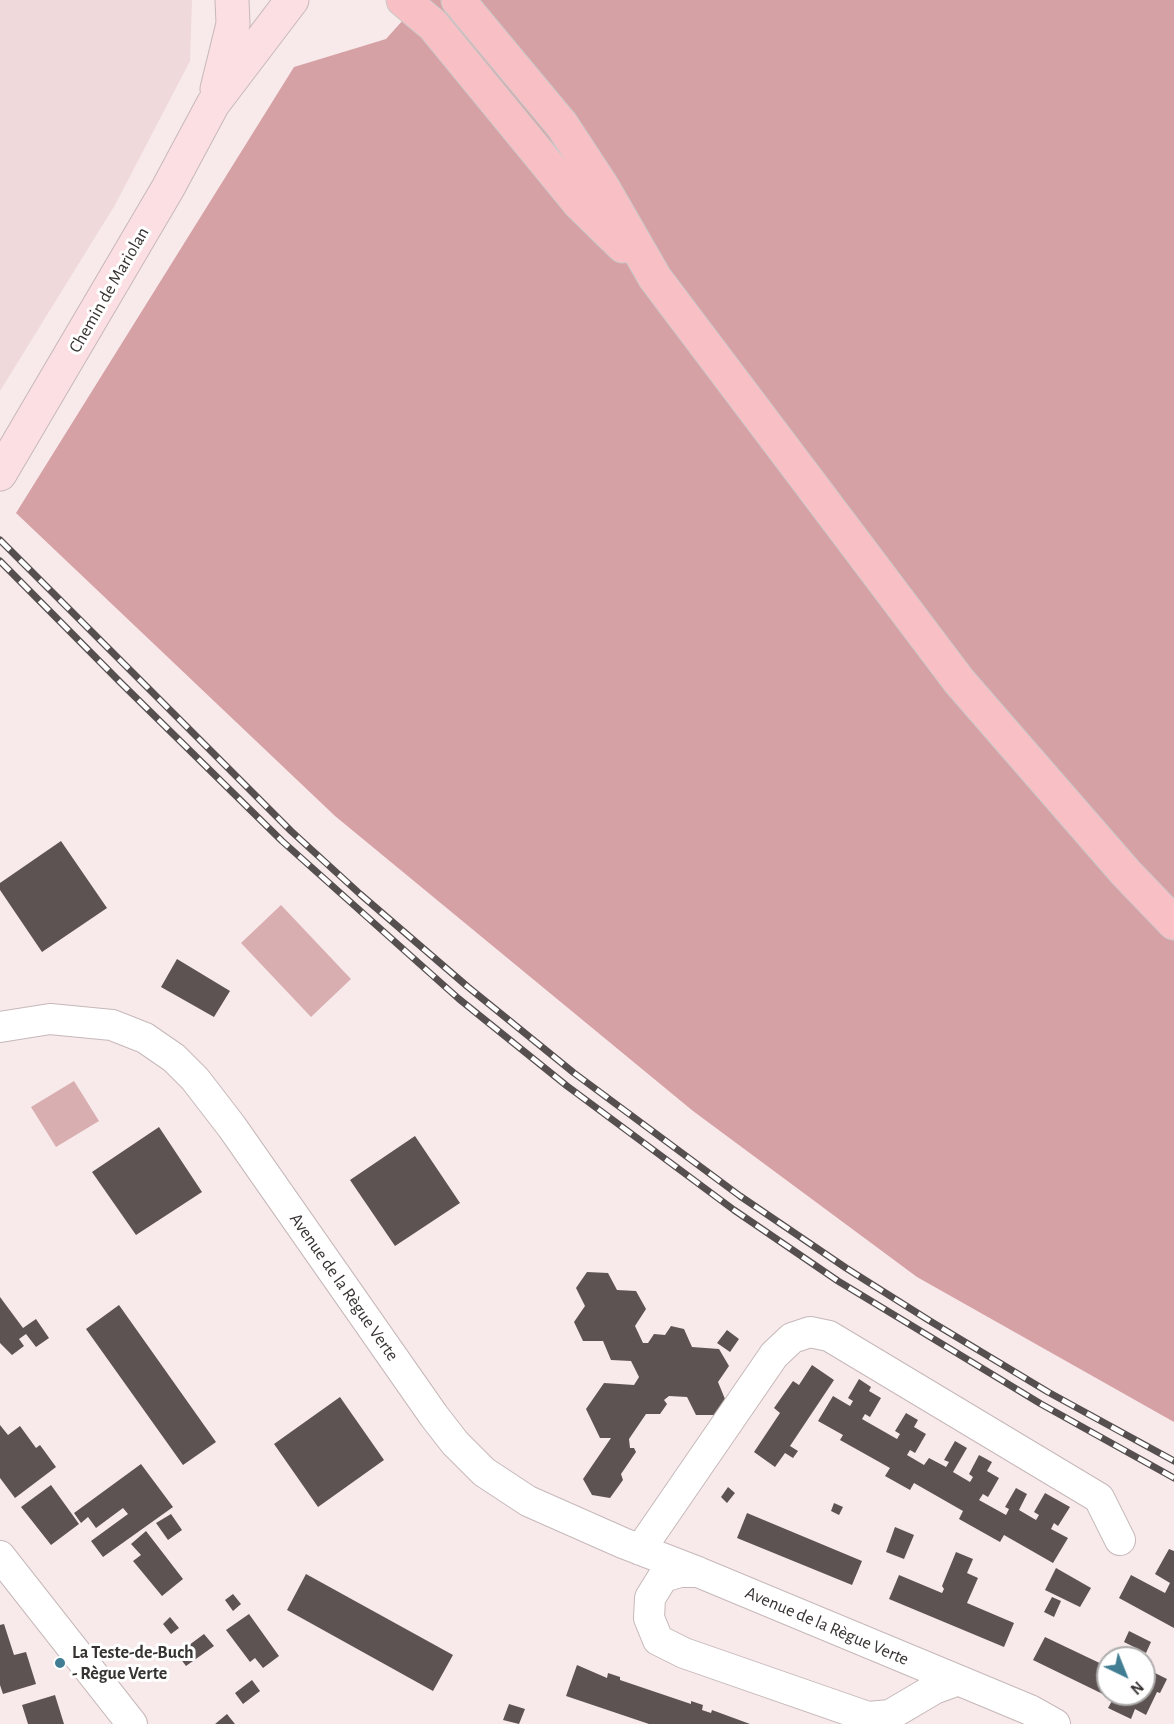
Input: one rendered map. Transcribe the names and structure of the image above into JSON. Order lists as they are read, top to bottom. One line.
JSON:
{"streets":{"main road":["Chemin de Mariolan"],"street":["Avenue de la Règue Verte"]},"places":["La Teste-de-Buch - Règue Verte"],"north":"bottom right"}
